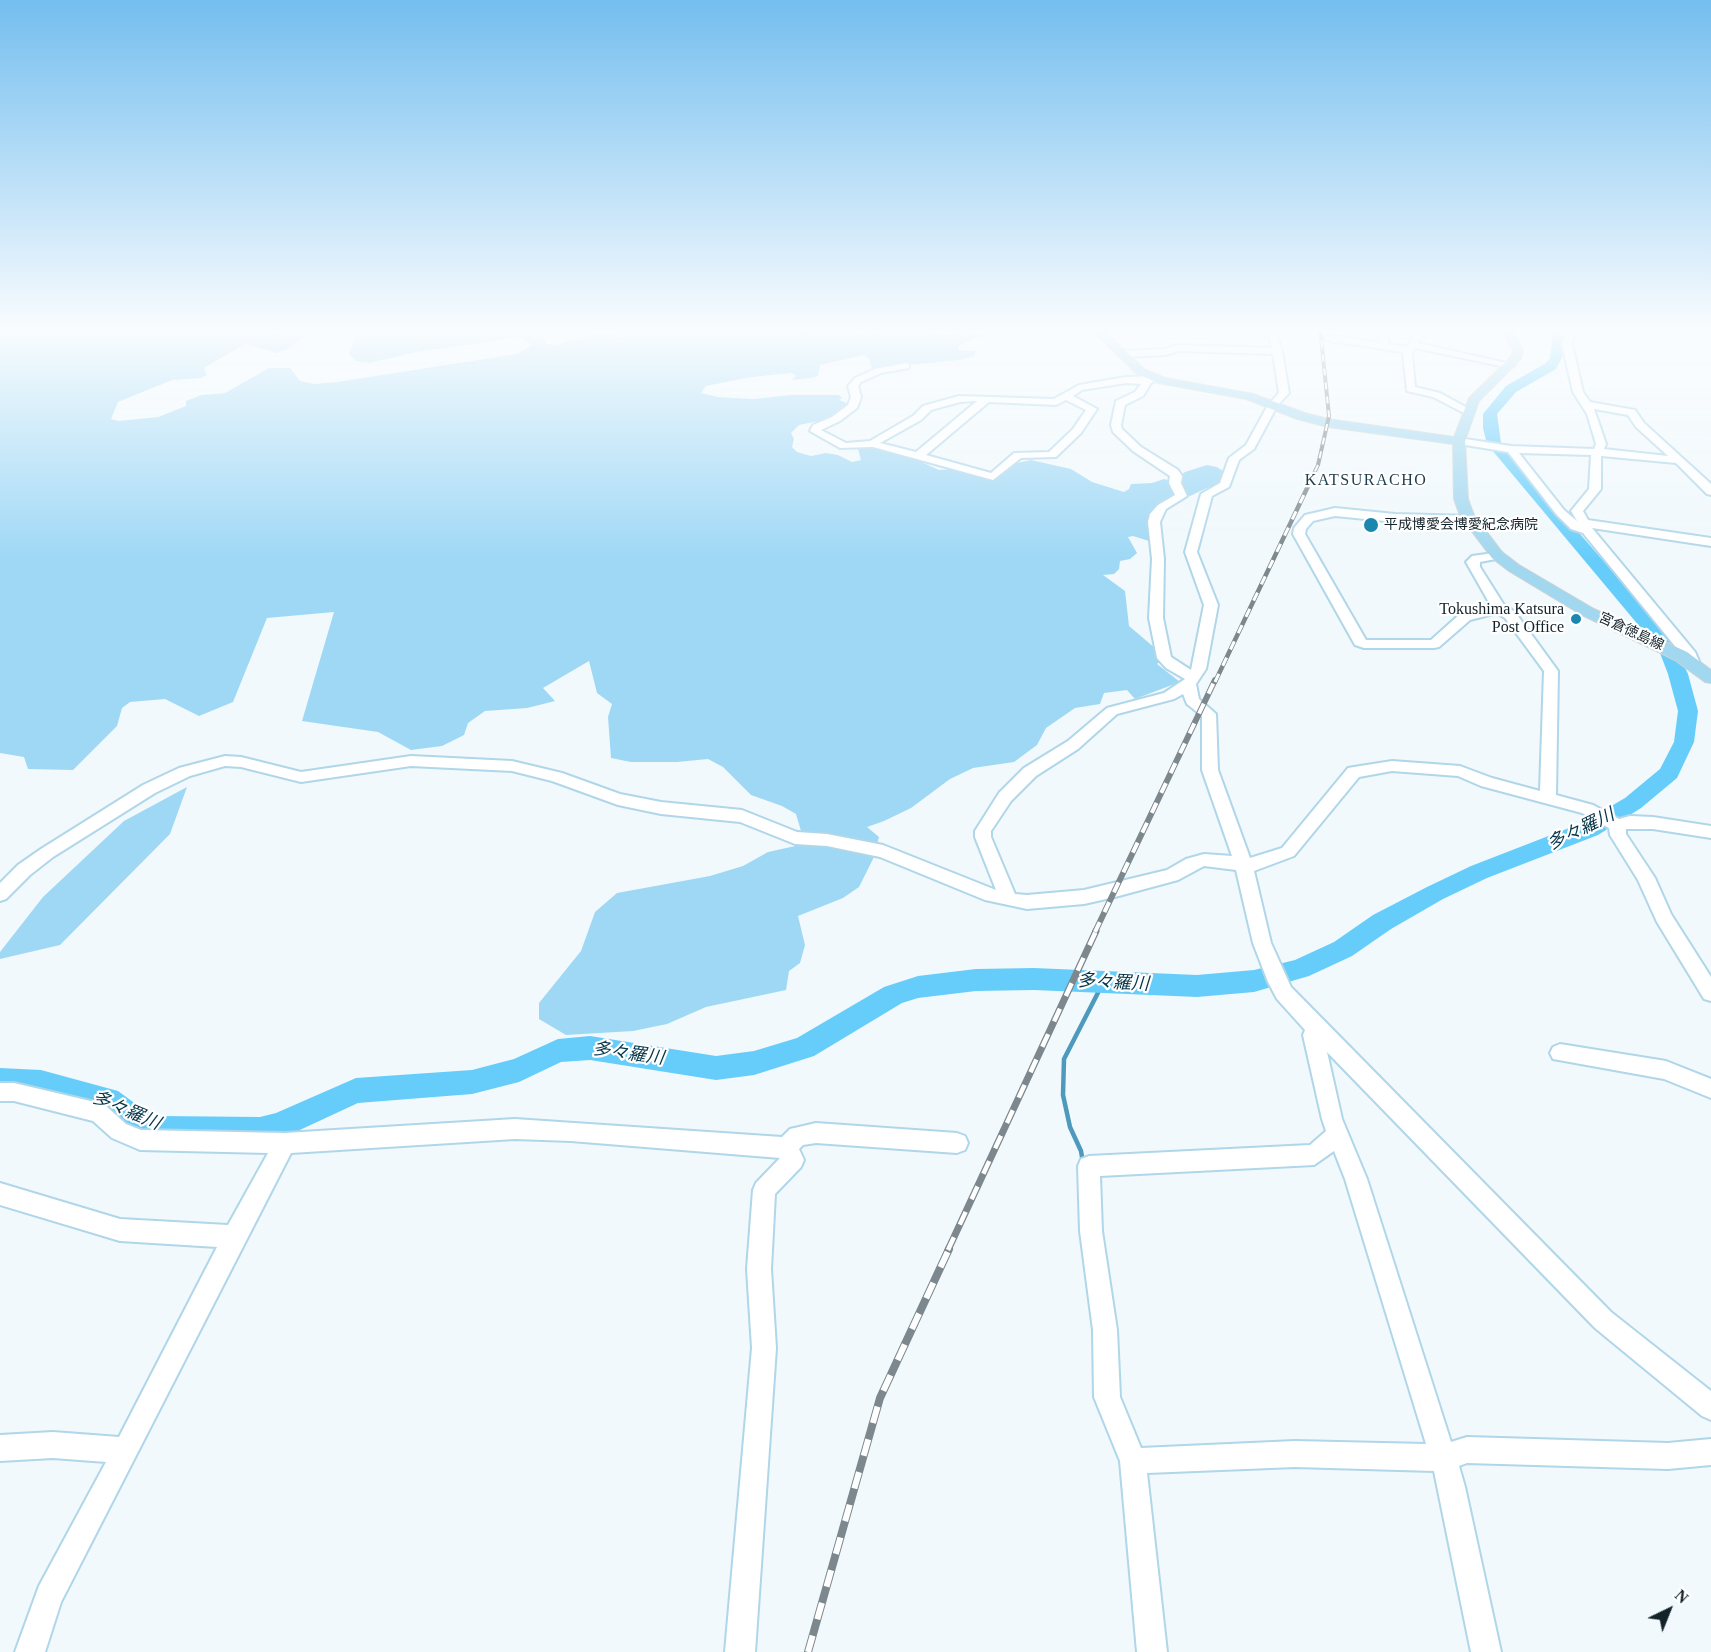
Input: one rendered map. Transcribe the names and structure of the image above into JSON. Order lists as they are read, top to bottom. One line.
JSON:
{"streets":{"main road":["宮倉徳島線"]},"districts":["KATSURACHO"],"water":["多々羅川"],"places":["平成博愛会博愛紀念病院","Tokushima Katsura Post Office"],"north":"top right"}
